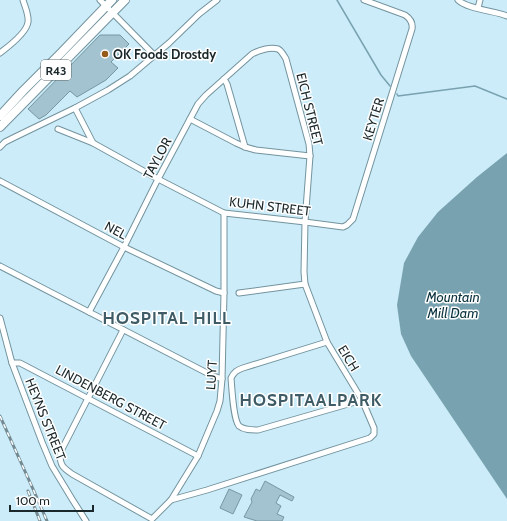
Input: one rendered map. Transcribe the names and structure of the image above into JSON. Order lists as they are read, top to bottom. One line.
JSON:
{"streets":{"main road":["R43"],"street":["EICH STREET","KEYTER","TAYLOR","KUHN STREET","NEL","EICH","LUYT","LINDENBERG STREET","HEYNS STREET"]},"crossings":[["EICH STREET","TAYLOR"],["EICH STREET","KUHN STREET"],["EICH STREET","EICH"],["KEYTER","KUHN STREET"],["TAYLOR","KUHN STREET"],["TAYLOR","NEL"],["KUHN STREET","LUYT"],["NEL","LUYT"],["EICH","LUYT"],["LUYT","LINDENBERG STREET"],["LINDENBERG STREET","HEYNS STREET"]],"districts":["HOSPITAL HILL","HOSPITAALPARK"],"water":["Mountain Mill Dam"],"places":["OK Foods Drostdy"],"scale_bar":"100 m"}
